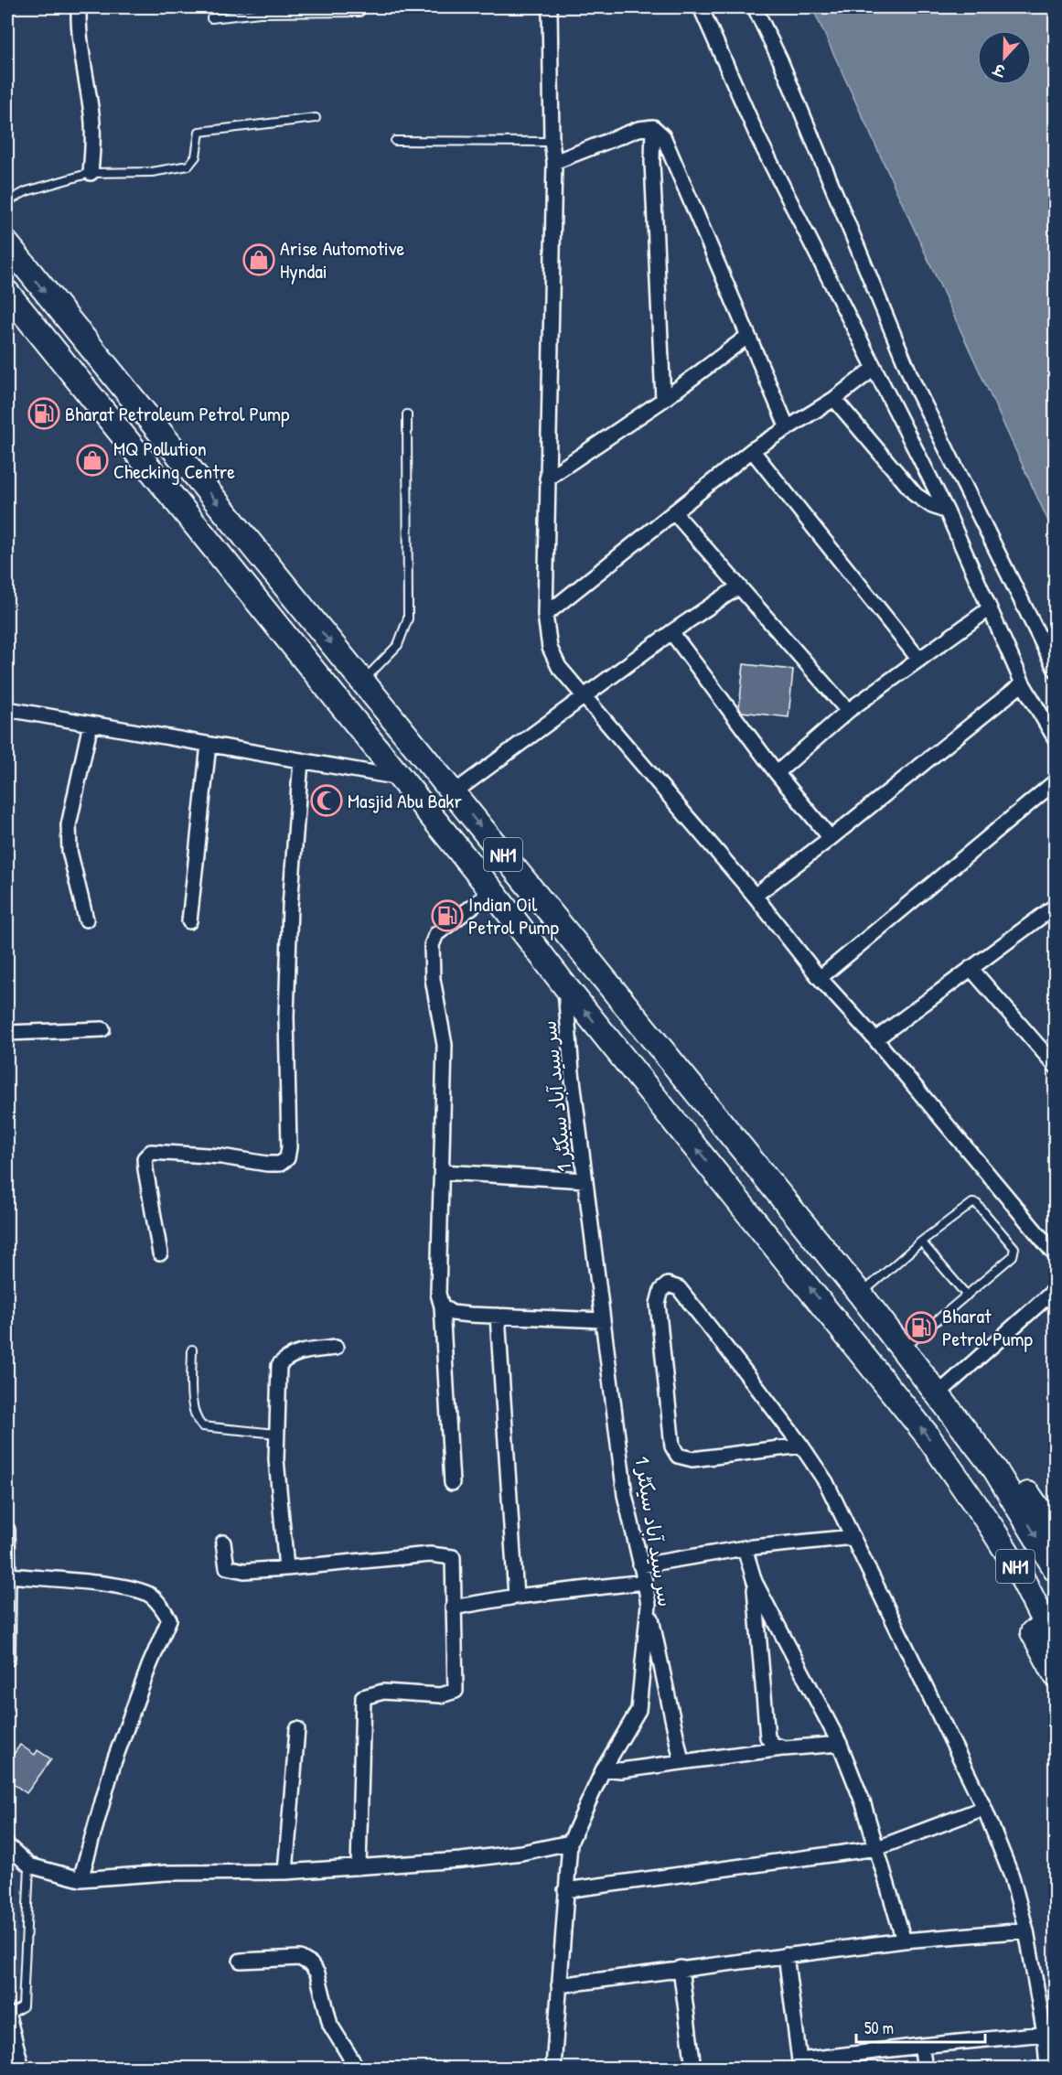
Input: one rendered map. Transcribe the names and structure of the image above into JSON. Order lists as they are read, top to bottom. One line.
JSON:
{"streets":{"highway":["NH1"],"street":["سر سید آباد سیکٹر 1"]},"crossings":[["NH1","سر سید آباد سیکٹر 1"]],"places":{"shop":["Arise Automotive Hyndai","MQ Pollution Checking Centre"],"fuel station":["Bharat Petroleum Petrol Pump","Indian Oil Petrol Pump","Bharat Petrol Pump"],"mosque":["Masjid Abu Bakr"]},"scale_bar":"50 m","north":"bottom"}
